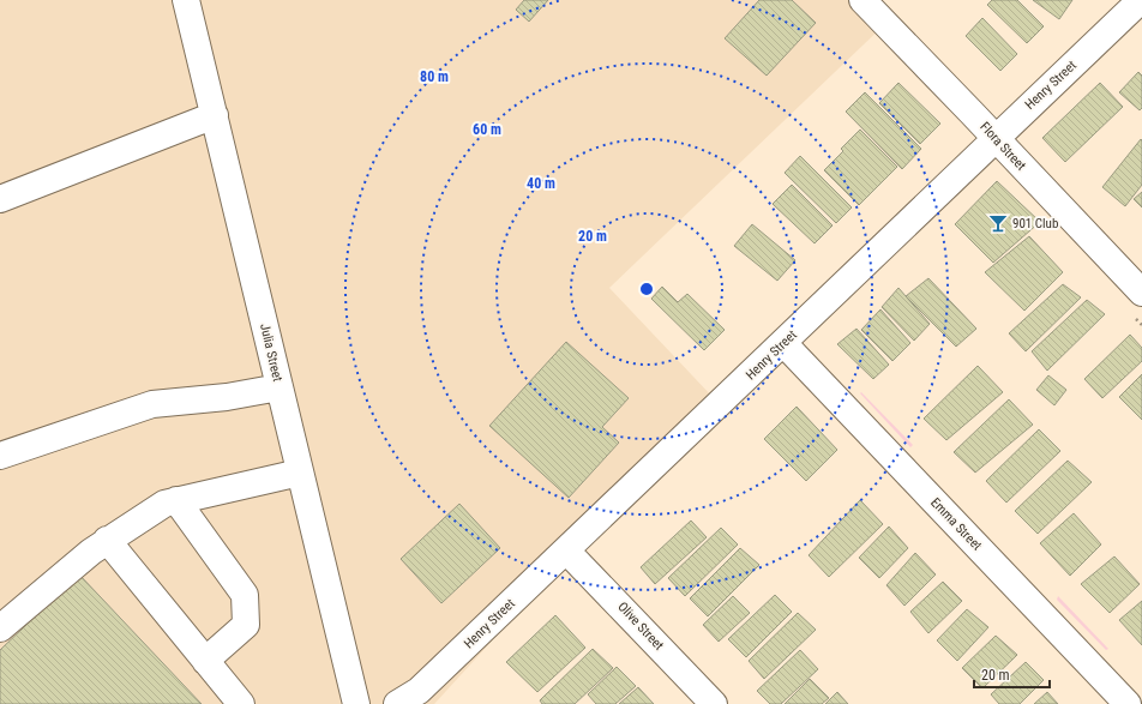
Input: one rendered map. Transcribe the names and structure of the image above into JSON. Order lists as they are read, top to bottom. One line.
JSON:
{"streets":{"street":["Henry Street","Flora Street","Julia Street","Emma Street","Olive Street"]},"crossings":[["Henry Street","Flora Street"],["Henry Street","Emma Street"],["Henry Street","Olive Street"]],"places":{"bar":["901 Club"]},"scale_bar":"20 m","rings":["80 m","60 m","40 m","20 m"]}
